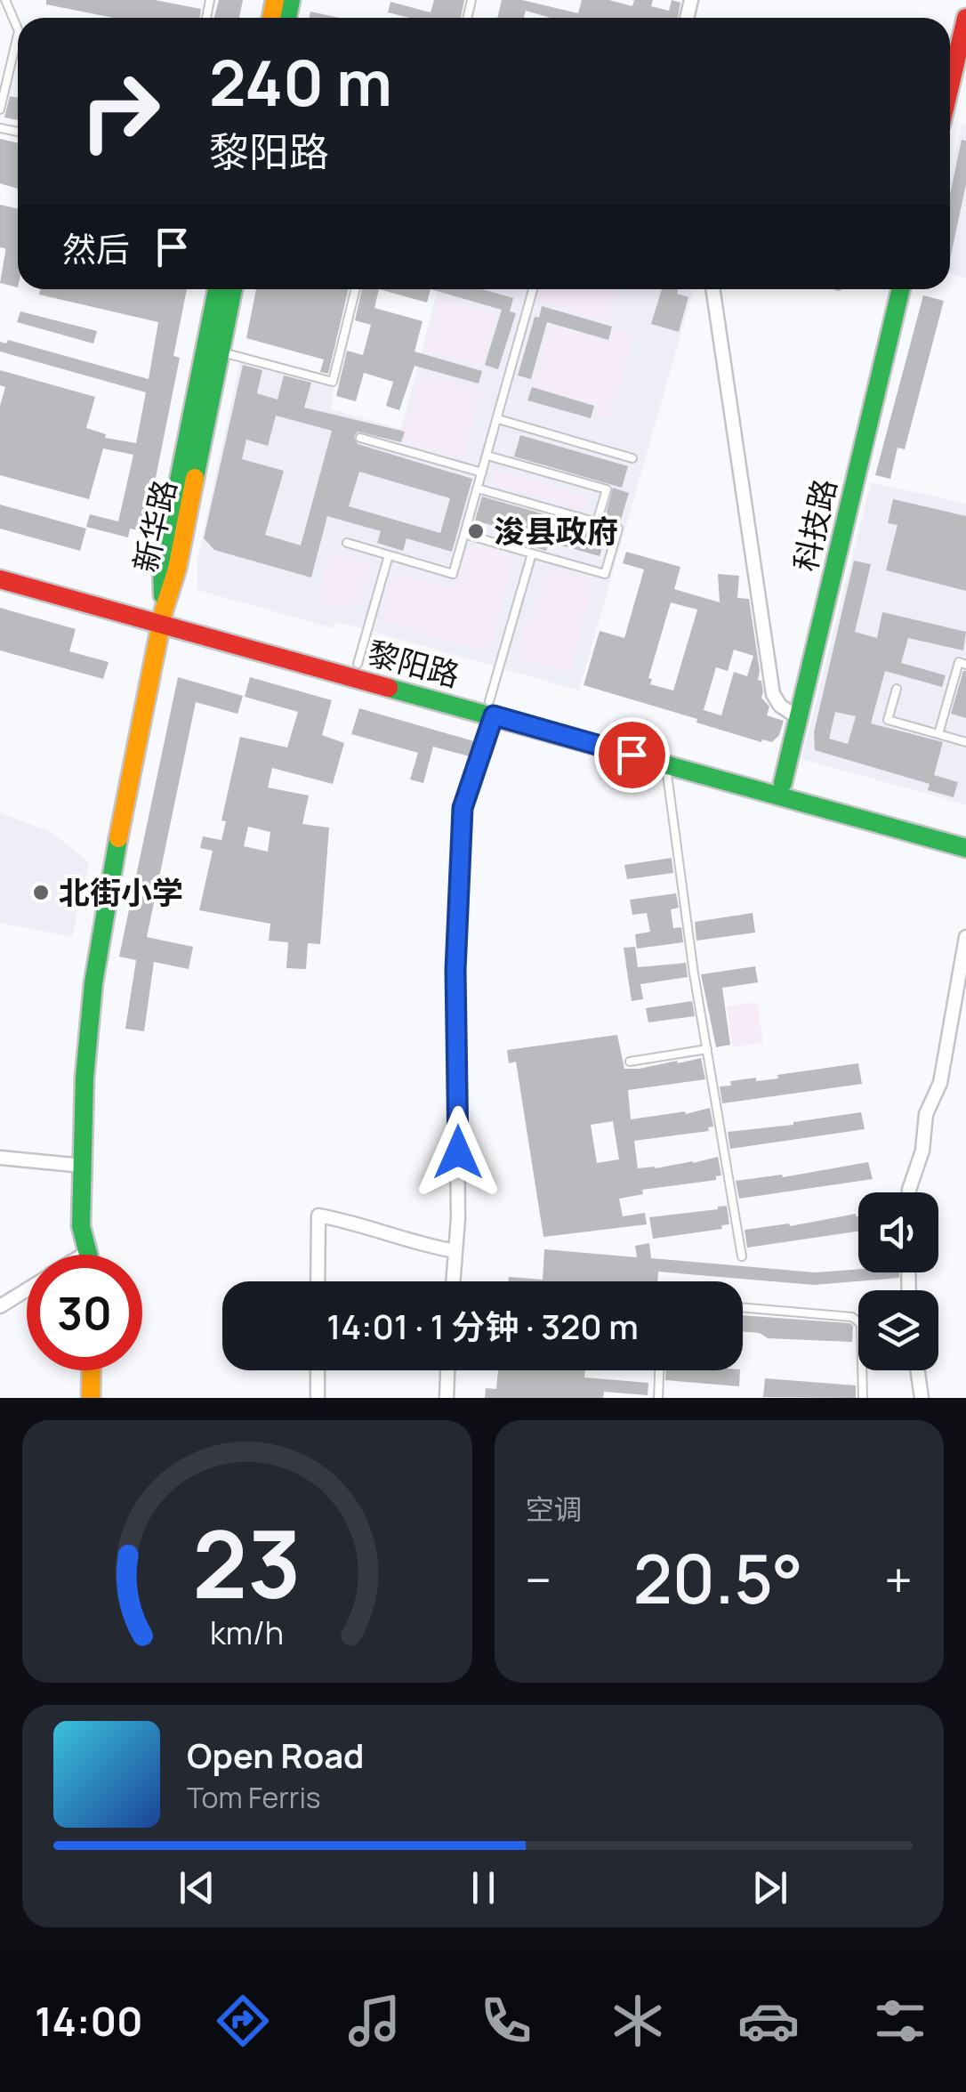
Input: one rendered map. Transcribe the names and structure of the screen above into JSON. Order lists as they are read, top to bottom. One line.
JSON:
{"streets":{"main road":["科技路","新华路","黎阳路"]},"crossings":[["科技路","黎阳路"],["新华路","黎阳路"]],"places":["浚县政府","北街小学"],"page":{"turn":["240 m","黎阳路"],"then":"然后","limit":"30","trip":"14:01 · 1 分钟 · 320 m","tile":"空调","heat":["−","20.5°","+"],"song":["Open Road","Tom Ferris"],"tabs":"14:00","gauge":["23","km/h"]}}
